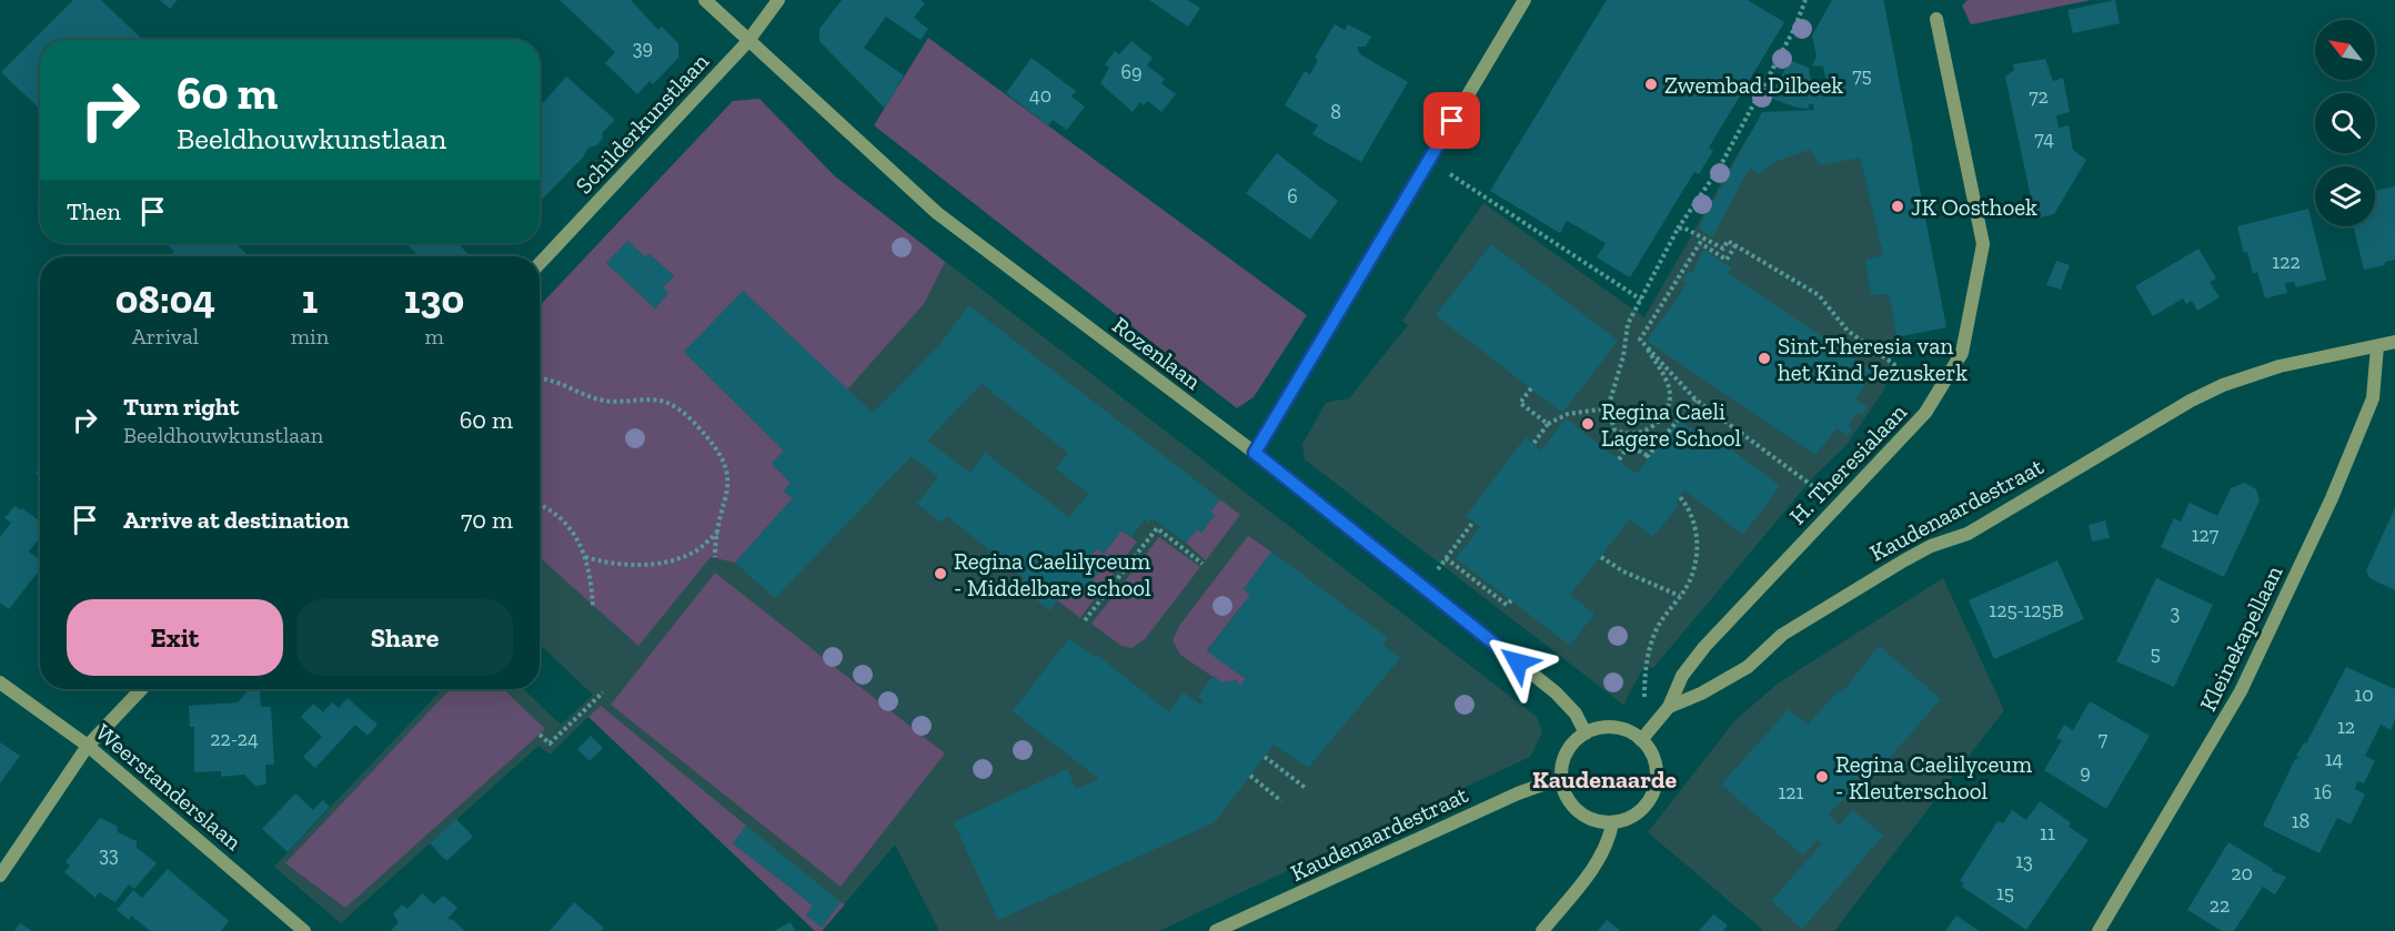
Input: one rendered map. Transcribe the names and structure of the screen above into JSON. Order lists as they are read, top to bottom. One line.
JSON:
{"streets":{"street":["Schilderkunstlaan","Rozenlaan","H. Theresialaan","Kaudenaardestraat","Kleinekapellaan","Weerstanderslaan"]},"crossings":[["Schilderkunstlaan","Rozenlaan"],["Rozenlaan","Kaudenaardestraat"],["H. Theresialaan","Kaudenaardestraat"],["Kaudenaardestraat","Kleinekapellaan"]],"districts":["Kaudenaarde"],"places":["Zwembad Dilbeek","JK Oosthoek","Sint-Theresia van het Kind Jezuskerk","Regina Caeli Lagere School","Regina Caelilyceum - Middelbare school","Regina Caelilyceum - Kleuterschool"],"house_numbers":["39","69","75","40","72","8","74","6","122","127","125-125B","3","5","10","12","22-24","7","14","9","121","16","18","11","33","13","20","15","22"],"north":"top left","page":{"turn":["60 m","Beeldhouwkunstlaan"],"then":"Then","eta":["08:04","Arrival","1","min","130","m"],"list":[{"name":"Turn right","note":"Beeldhouwkunstlaan","value":"60 m"},{"name":"Arrive at destination","value":"70 m"}],"buttons":["Exit","Share"]}}
